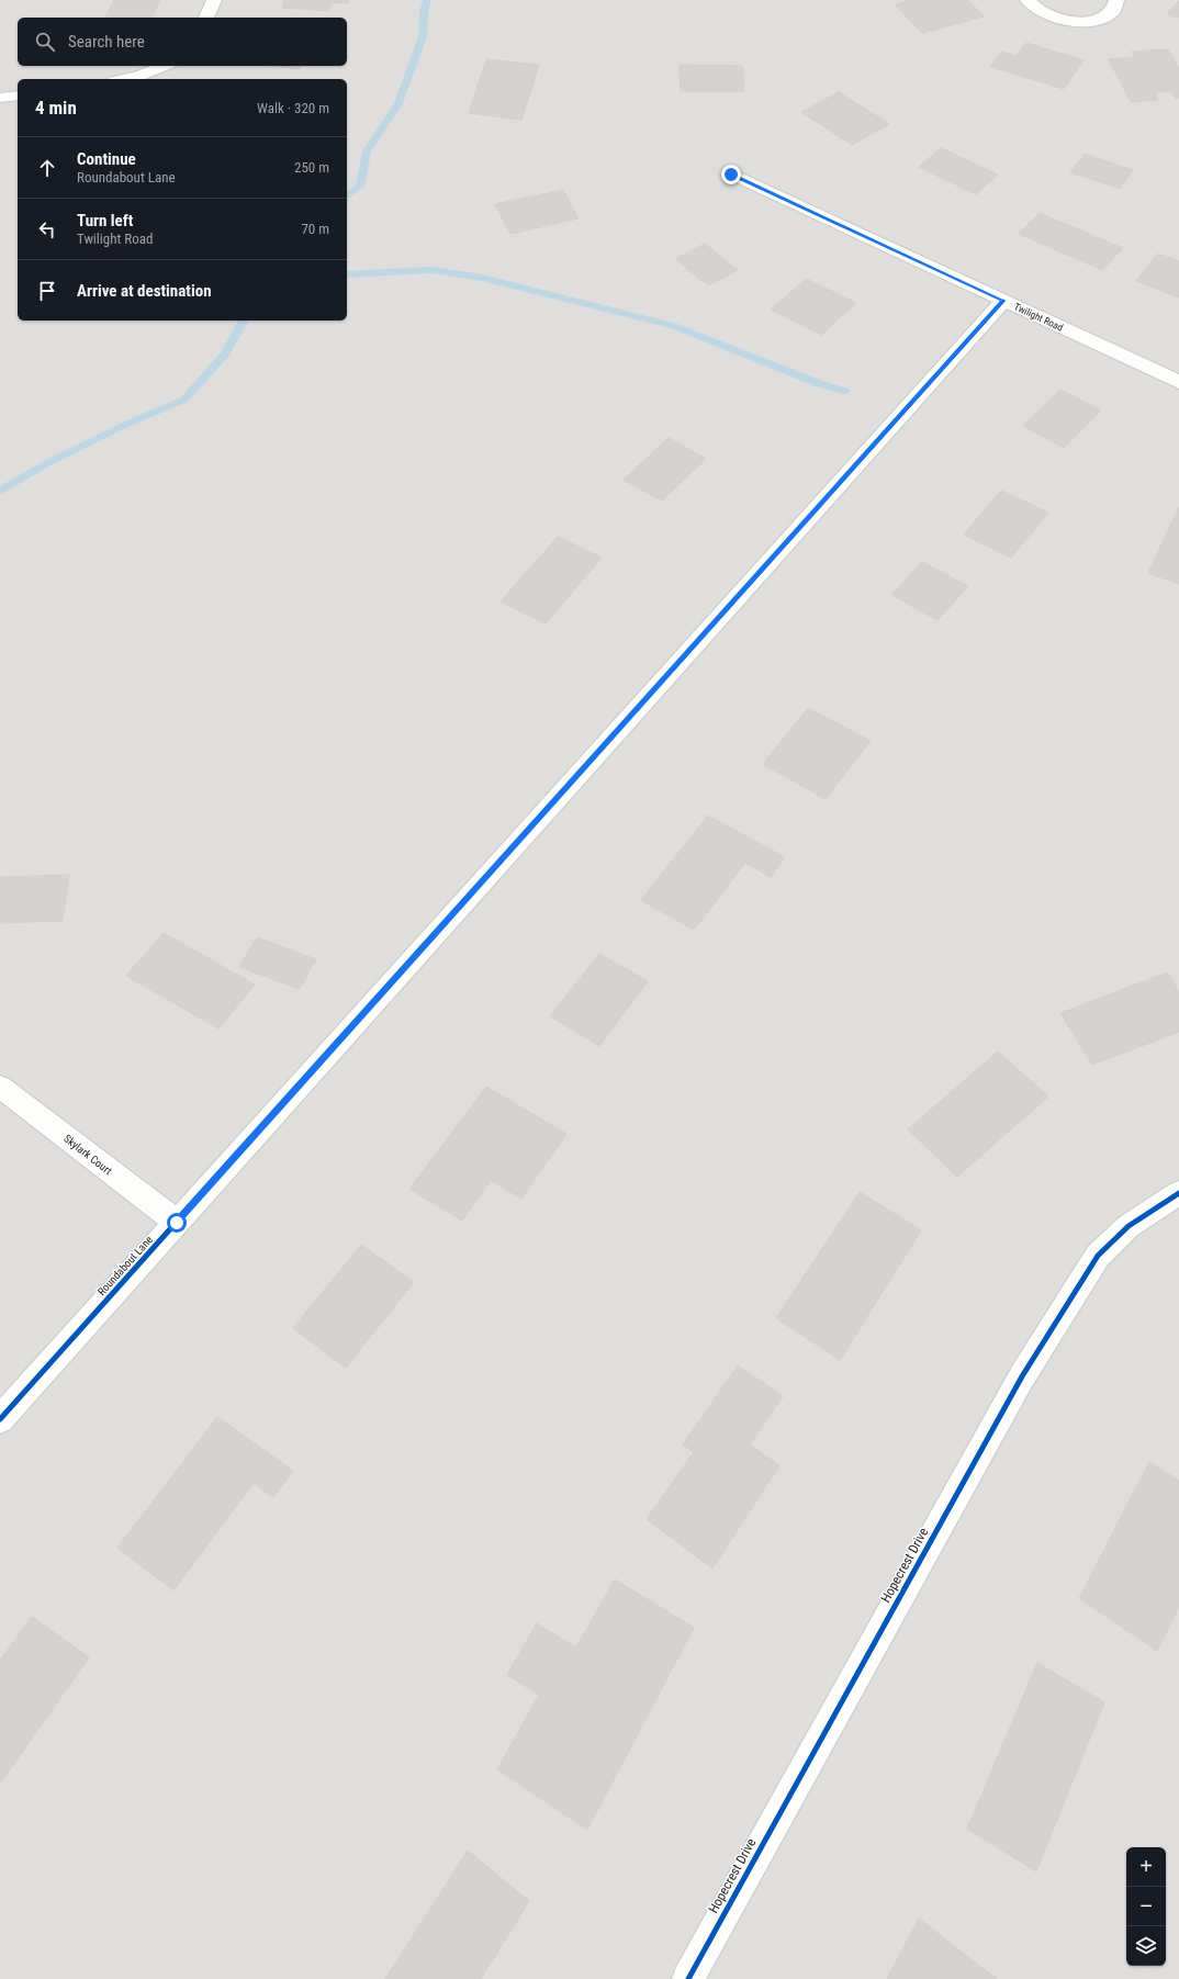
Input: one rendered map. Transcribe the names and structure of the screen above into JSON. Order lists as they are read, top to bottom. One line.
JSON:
{"streets":{"street":["Twilight Road","Skylark Court","Roundabout Lane","Hopecrest Drive"]},"crossings":[["Twilight Road","Roundabout Lane"],["Skylark Court","Roundabout Lane"]],"page":{"search":"Search here","heading":["4 min","Walk · 320 m"],"list":[["Continue","Roundabout Lane","250 m"],["Turn left","Twilight Road","70 m"],"Arrive at destination"],"map_buttons":["+","−"]}}
